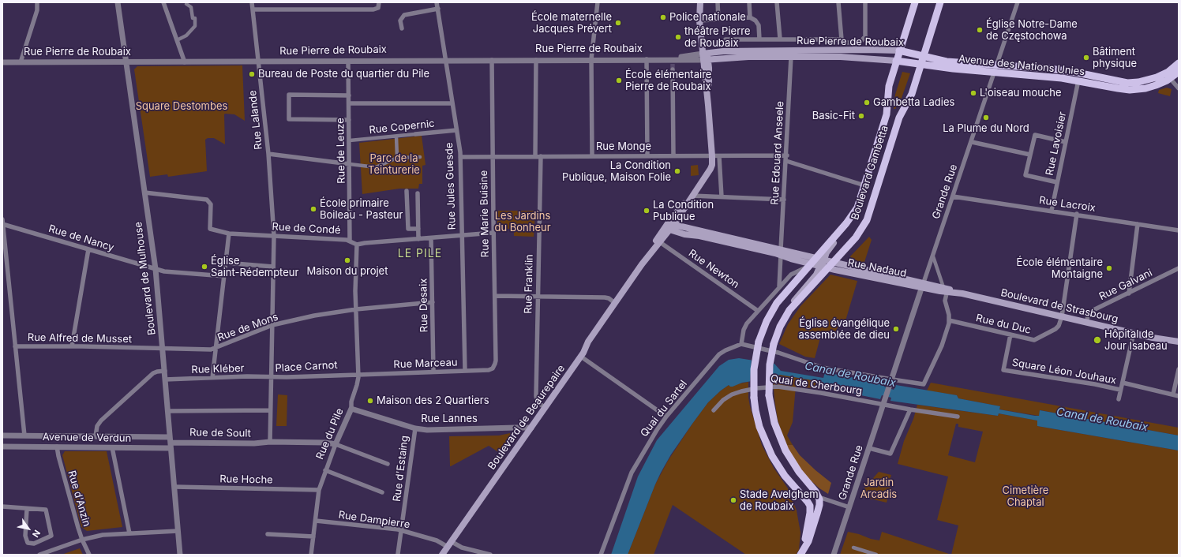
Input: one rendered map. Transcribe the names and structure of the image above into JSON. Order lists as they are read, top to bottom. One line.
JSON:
{"streets":{"main road":["Rue Pierre de Roubaix","Avenue des Nations Unies","Boulevard Gambetta","Rue Nadaud","Boulevard de Strasbourg","Boulevard de Beaurepaire"],"street":["Rue Lalande","Rue Copernic","Rue Lavoisier","Rue Monge","Rue de Leuze","Rue Edouard Anseele","Rue Jules Guesde","Grande Rue","Rue Lacroix","Rue Marie Buisine","Rue de Condé","Rue de Nancy","Rue Newton","Boulevard de Mulhouse","Rue Franklin","Rue Galvani","Rue Desaix","Rue du Duc","Rue de Mons","Rue Alfred de Musset","Rue Marceau","Place Carnot","Rue Kléber","Square Léon Jouhaux","Quai de Cherbourg","Quai du Sartel","Rue Lannes","Rue de Soult","Rue du Pile","Avenue de Verdun","Rue d'Estaing","Rue Hoche","Rue d'Anzin","Rue Dampierre"]},"crossings":[["Rue Pierre de Roubaix","Avenue des Nations Unies"],["Rue Pierre de Roubaix","Rue Lalande"],["Rue Pierre de Roubaix","Rue de Leuze"],["Rue Pierre de Roubaix","Rue Edouard Anseele"],["Rue Pierre de Roubaix","Boulevard Gambetta"],["Rue Pierre de Roubaix","Rue Jules Guesde"],["Rue Pierre de Roubaix","Rue Marie Buisine"],["Rue Pierre de Roubaix","Boulevard de Mulhouse"],["Rue Pierre de Roubaix","Rue Franklin"],["Rue Pierre de Roubaix","Boulevard de Beaurepaire"],["Avenue des Nations Unies","Rue Lavoisier"],["Avenue des Nations Unies","Boulevard Gambetta"],["Avenue des Nations Unies","Grande Rue"],["Rue Lalande","Rue de Condé"],["Rue Lalande","Rue de Mons"],["Rue Lalande","Place Carnot"],["Rue Lalande","Rue Kléber"],["Rue Copernic","Rue de Leuze"],["Rue Copernic","Rue Jules Guesde"],["Rue Lavoisier","Rue Lacroix"],["Rue Monge","Rue Edouard Anseele"],["Rue Monge","Rue Jules Guesde"],["Rue Monge","Rue Marie Buisine"],["Rue Monge","Rue Franklin"],["Rue Monge","Boulevard de Beaurepaire"],["Rue de Leuze","Rue de Condé"],["Rue Edouard Anseele","Rue Nadaud"],["Boulevard Gambetta","Rue Nadaud"],["Boulevard Gambetta","Rue Newton"],["Boulevard Gambetta","Quai du Sartel"],["Rue Jules Guesde","Rue Marceau"],["Grande Rue","Rue Lacroix"],["Grande Rue","Rue Nadaud"],["Grande Rue","Boulevard de Strasbourg"],["Grande Rue","Quai de Cherbourg"],["Rue Lacroix","Rue du Duc"],["Rue Marie Buisine","Rue Marceau"],["Rue de Condé","Boulevard de Mulhouse"],["Rue de Condé","Rue du Pile"],["Rue de Nancy","Boulevard de Mulhouse"],["Rue Nadaud","Boulevard de Strasbourg"],["Rue Newton","Boulevard de Beaurepaire"],["Boulevard de Mulhouse","Rue de Mons"],["Boulevard de Mulhouse","Rue Alfred de Musset"],["Boulevard de Mulhouse","Rue Kléber"],["Boulevard de Mulhouse","Rue de Soult"],["Boulevard de Mulhouse","Avenue de Verdun"],["Boulevard de Mulhouse","Rue Hoche"],["Rue Franklin","Boulevard de Beaurepaire"],["Rue Galvani","Boulevard de Strasbourg"],["Rue Desaix","Rue de Mons"],["Rue Desaix","Rue Marceau"],["Boulevard de Strasbourg","Rue du Duc"],["Rue du Duc","Square Léon Jouhaux"],["Rue de Mons","Rue Alfred de Musset"],["Rue de Mons","Rue du Pile"],["Rue Marceau","Place Carnot"],["Rue Marceau","Rue du Pile"],["Place Carnot","Rue Kléber"],["Place Carnot","Rue de Soult"],["Place Carnot","Rue du Pile"],["Boulevard de Beaurepaire","Rue Lannes"],["Boulevard de Beaurepaire","Rue Dampierre"],["Rue Lannes","Rue du Pile"],["Rue Lannes","Rue d'Estaing"],["Rue de Soult","Avenue de Verdun"],["Rue du Pile","Rue Hoche"],["Rue du Pile","Rue Dampierre"],["Avenue de Verdun","Rue d'Anzin"],["Rue d'Estaing","Rue Dampierre"]],"districts":["LE PILE"],"water":["Canal de Roubaix"],"parks":["Square Destombes","Parc de la Teinturerie","Les Jardins du Bonheur","Jardin Arcadis","Cimetière Chaptal"],"places":["Police nationale","École maternelle Jacques Prévert","Église Notre-Dame de Częstochowa","théâtre Pierre de Roubaix","Bâtiment physique","Bureau de Poste du quartier du Pile","École élémentaire Pierre de Roubaix","L'oiseau mouche","Gambetta Ladies","Basic-Fit","La Plume du Nord","La Condition Publique, Maison Folie","École primaire Boileau - Pasteur","La Condition Publique","Maison du projet","Église Saint-Rédempteur","École élémentaire Montaigne","Église évangélique assemblée de dieu","Hôpital de Jour Isabeau","Maison des 2 Quartiers","Stade Avelghem de Roubaix"],"north":"bottom right"}
